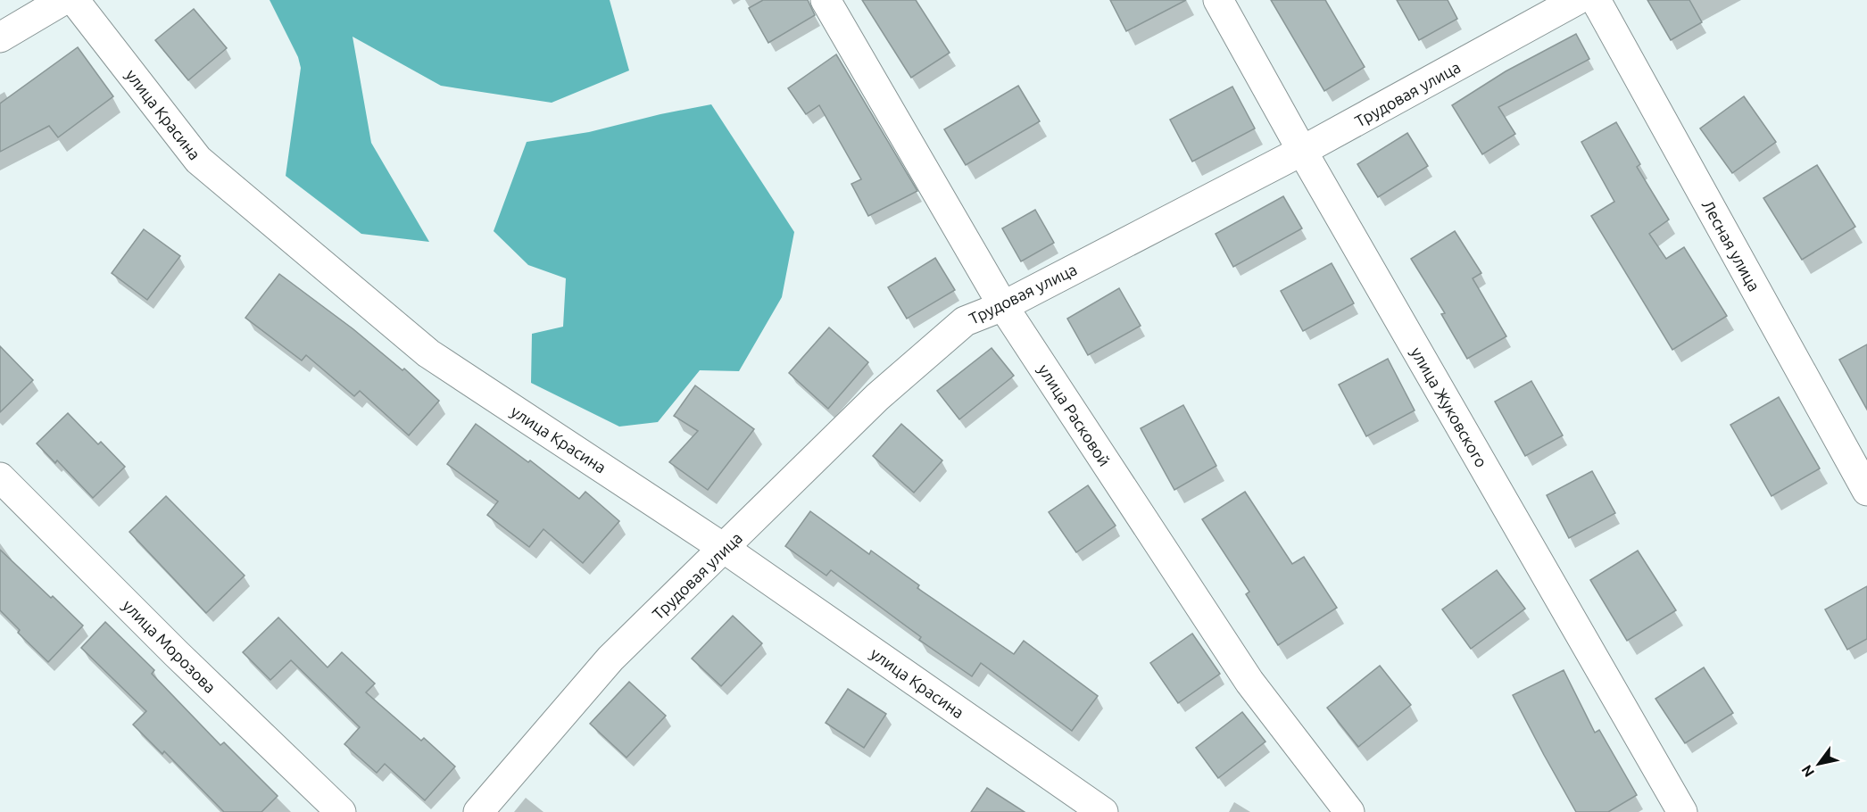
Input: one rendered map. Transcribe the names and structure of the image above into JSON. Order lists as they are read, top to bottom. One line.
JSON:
{"streets":{"street":["Трудовая улица","улица Красина","Лесная улица","улица Жуковского","улица Расковой","улица Морозова"]},"crossings":[["Трудовая улица","улица Красина"],["Трудовая улица","улица Жуковского"],["Трудовая улица","улица Расковой"]],"north":"bottom left"}
